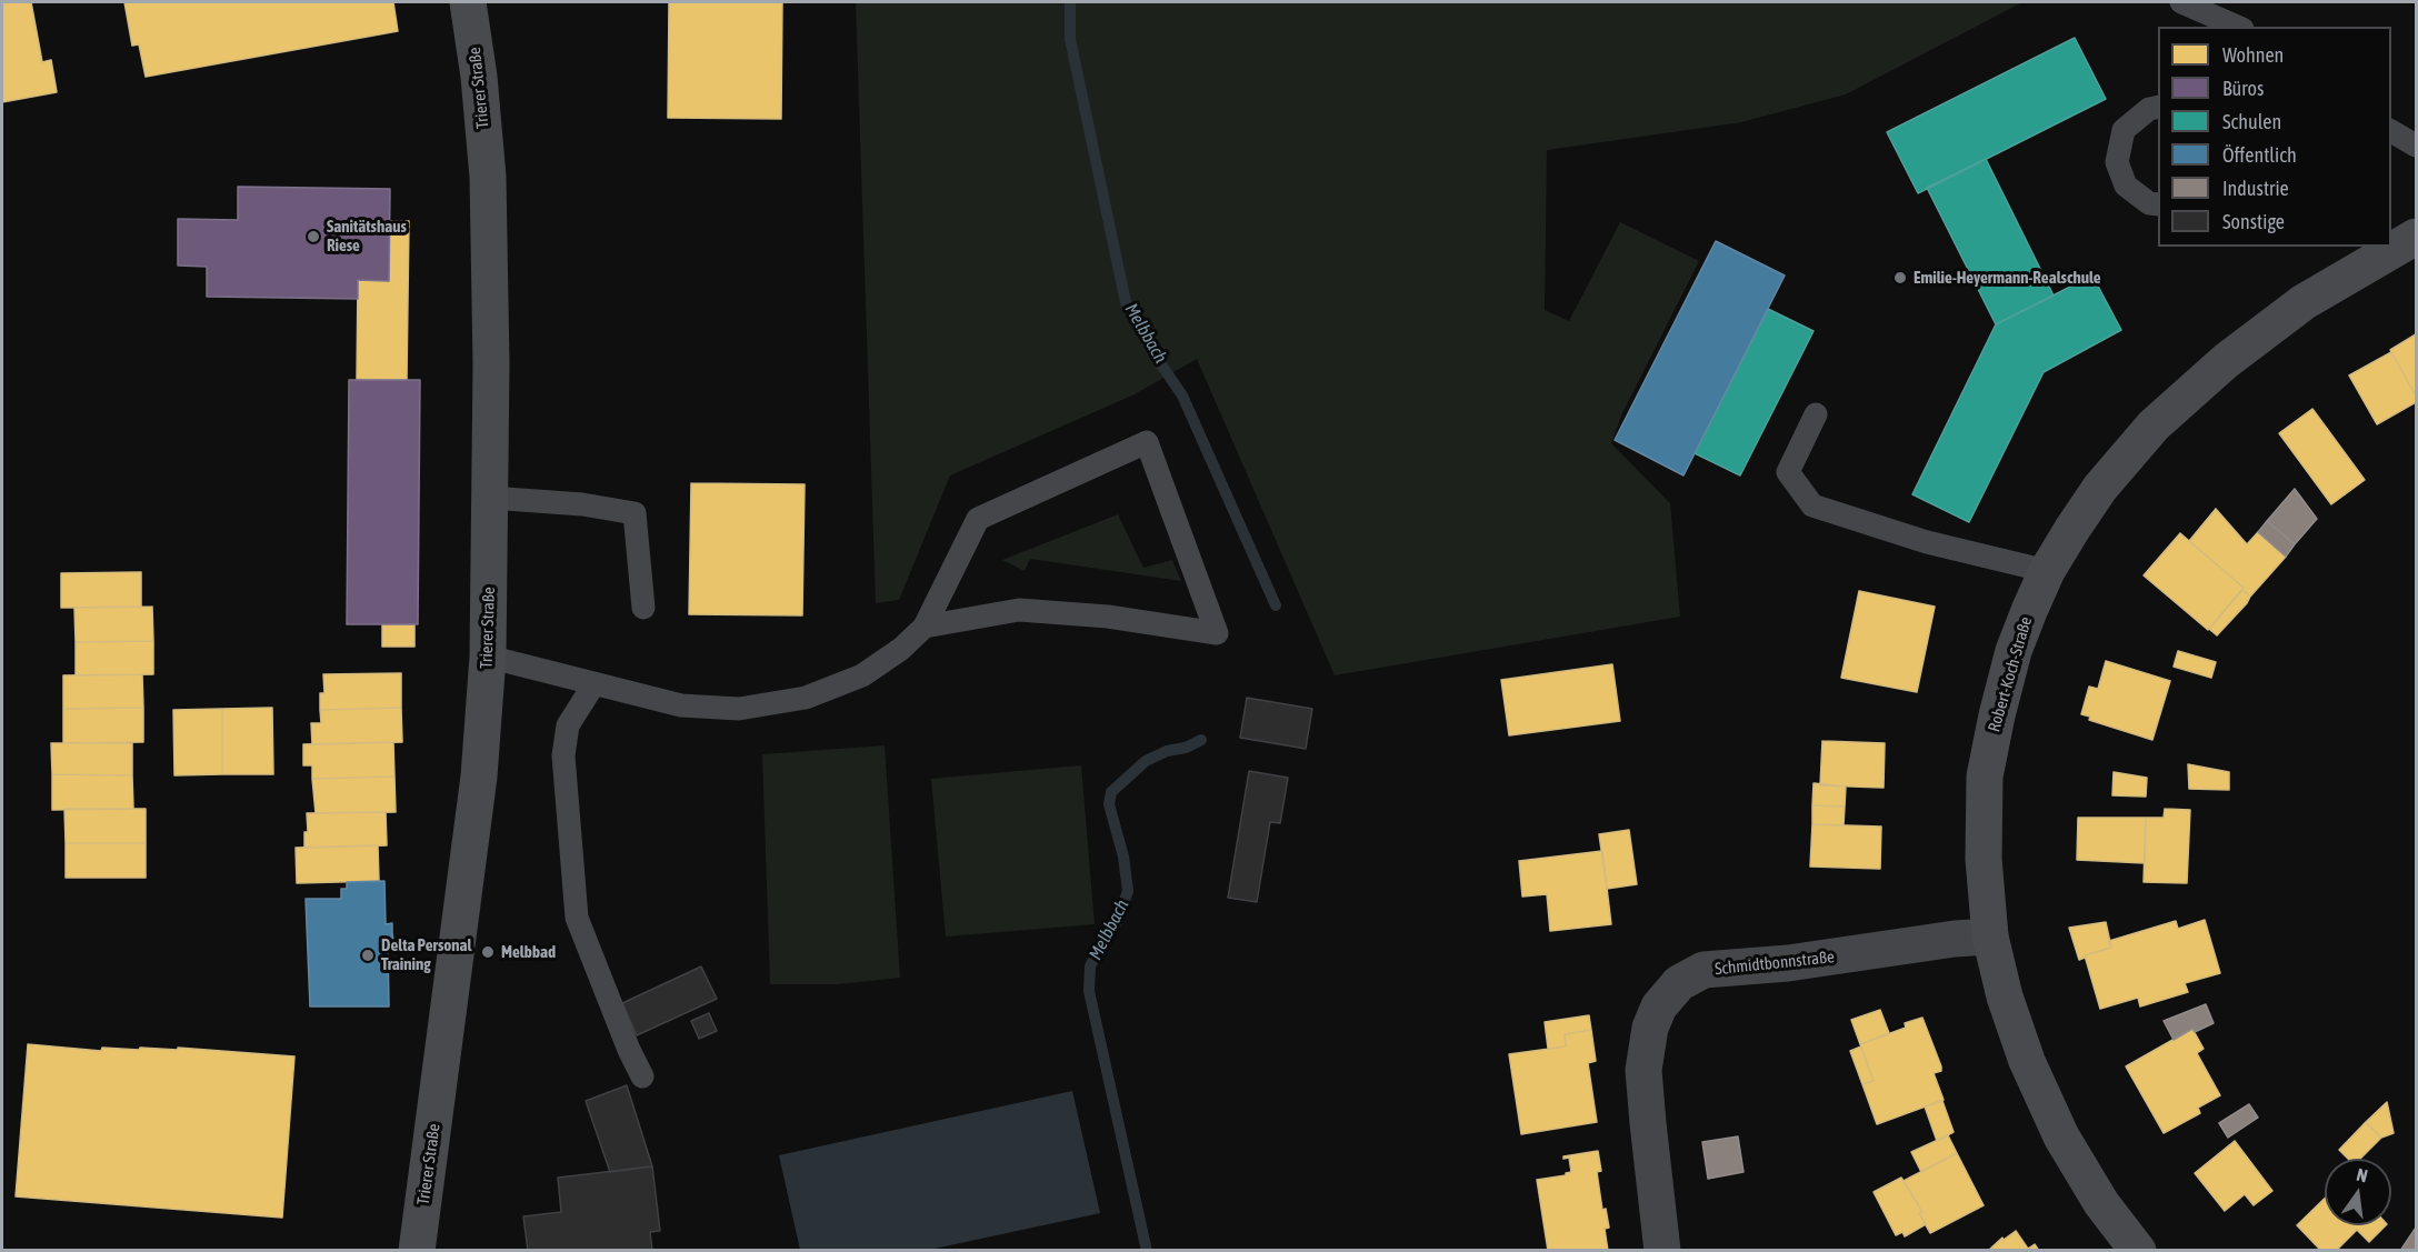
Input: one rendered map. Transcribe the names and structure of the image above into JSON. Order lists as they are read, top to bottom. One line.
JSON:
{"streets":{"street":["Trierer Straße","Robert-Koch-Straße","Schmidtbonnstraße"]},"crossings":[["Robert-Koch-Straße","Schmidtbonnstraße"]],"water":["Melbbach"],"places":["Sanitätshaus Riese","Emilie-Heyermann-Realschule","Melbbad","Delta Personal Training"],"legend":["Wohnen","Büros","Schulen","Öffentlich","Industrie","Sonstige"],"north":"top"}
